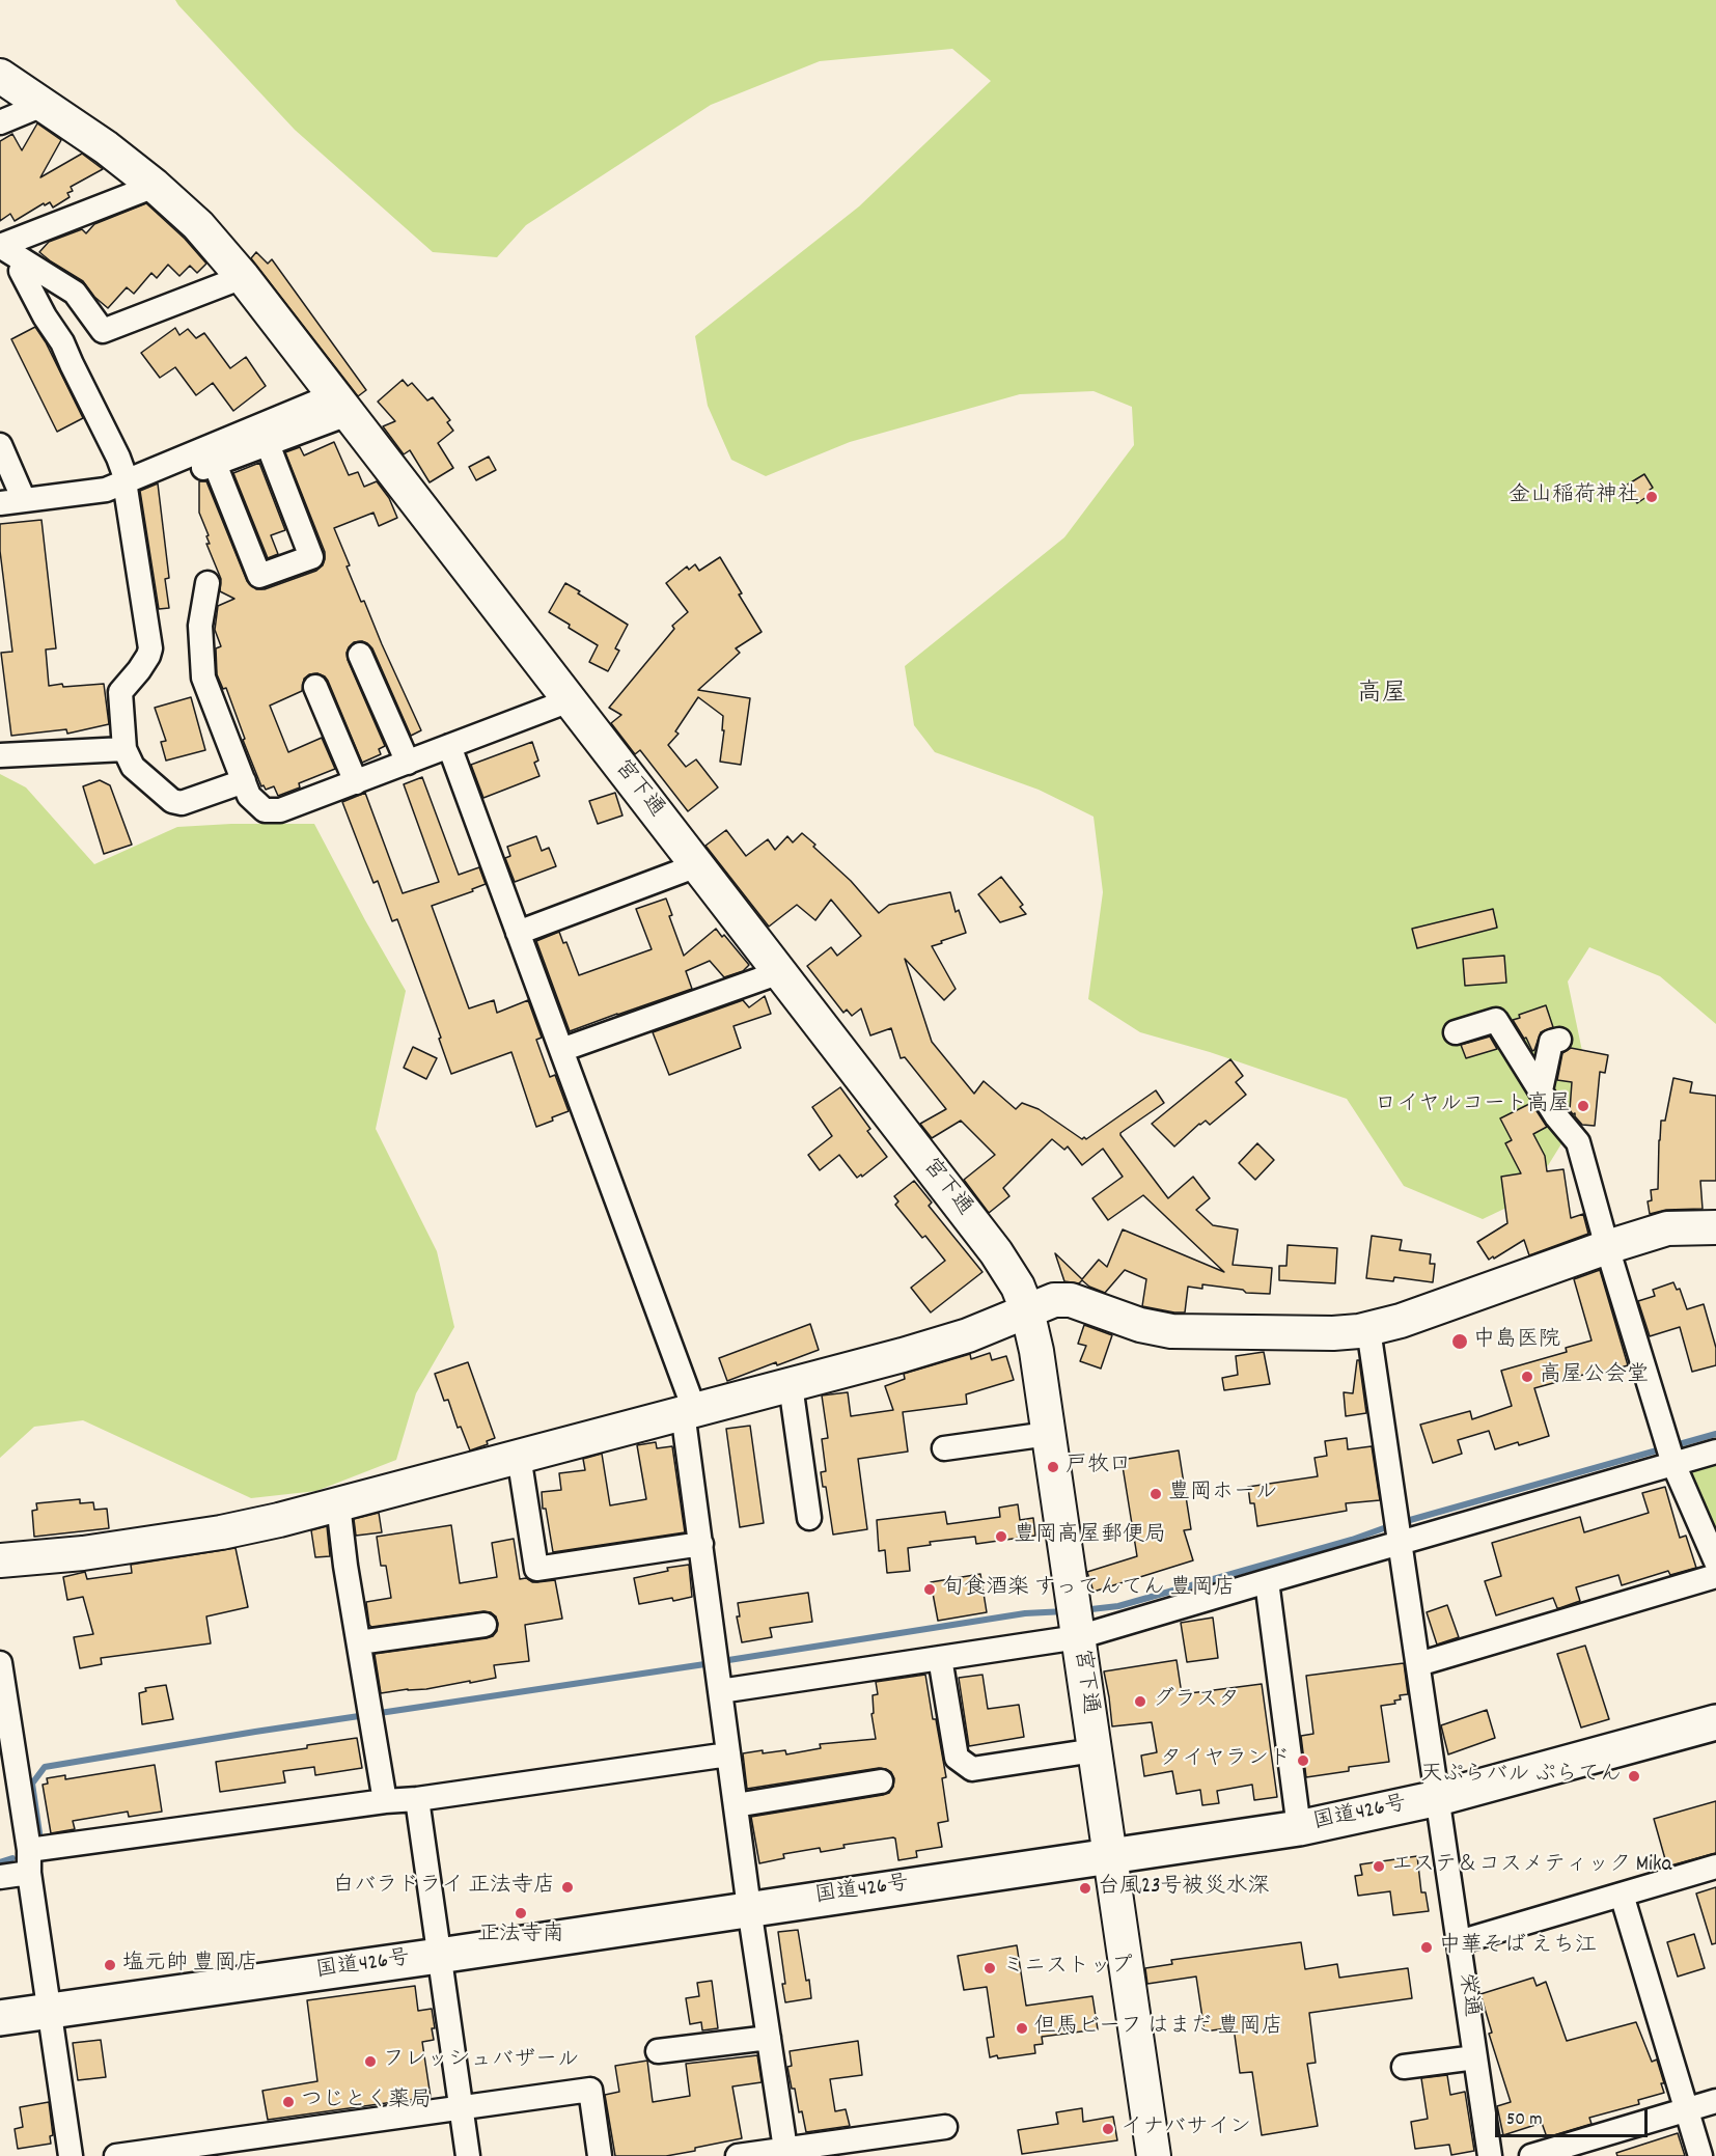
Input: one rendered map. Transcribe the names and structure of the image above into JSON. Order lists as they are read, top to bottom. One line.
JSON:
{"streets":{"highway":["国道426号"],"street":["宮下通","栄通"]},"crossings":[["宮下通","国道426号"],["国道426号","栄通"]],"districts":["高屋"],"places":["金山稲荷神社","ロイヤルコート高屋","中島医院","高屋公会堂","戸牧口","豊岡ホール","豊岡高屋郵便局","旬食酒楽 すってんてん 豊岡店","グラスタ","タイヤランド","天ぷらバル ぷらてん","エステ＆コスメティック Mika","白バラドライ 正法寺店","台風23号被災水深","正法寺南","中華そば えち江","塩元帥 豊岡店","ミニストップ","但馬ビーフ はまだ 豊岡店","フレッシュバザール","つじとく薬局","イナバサイン"],"scale_bar":"50 m"}
